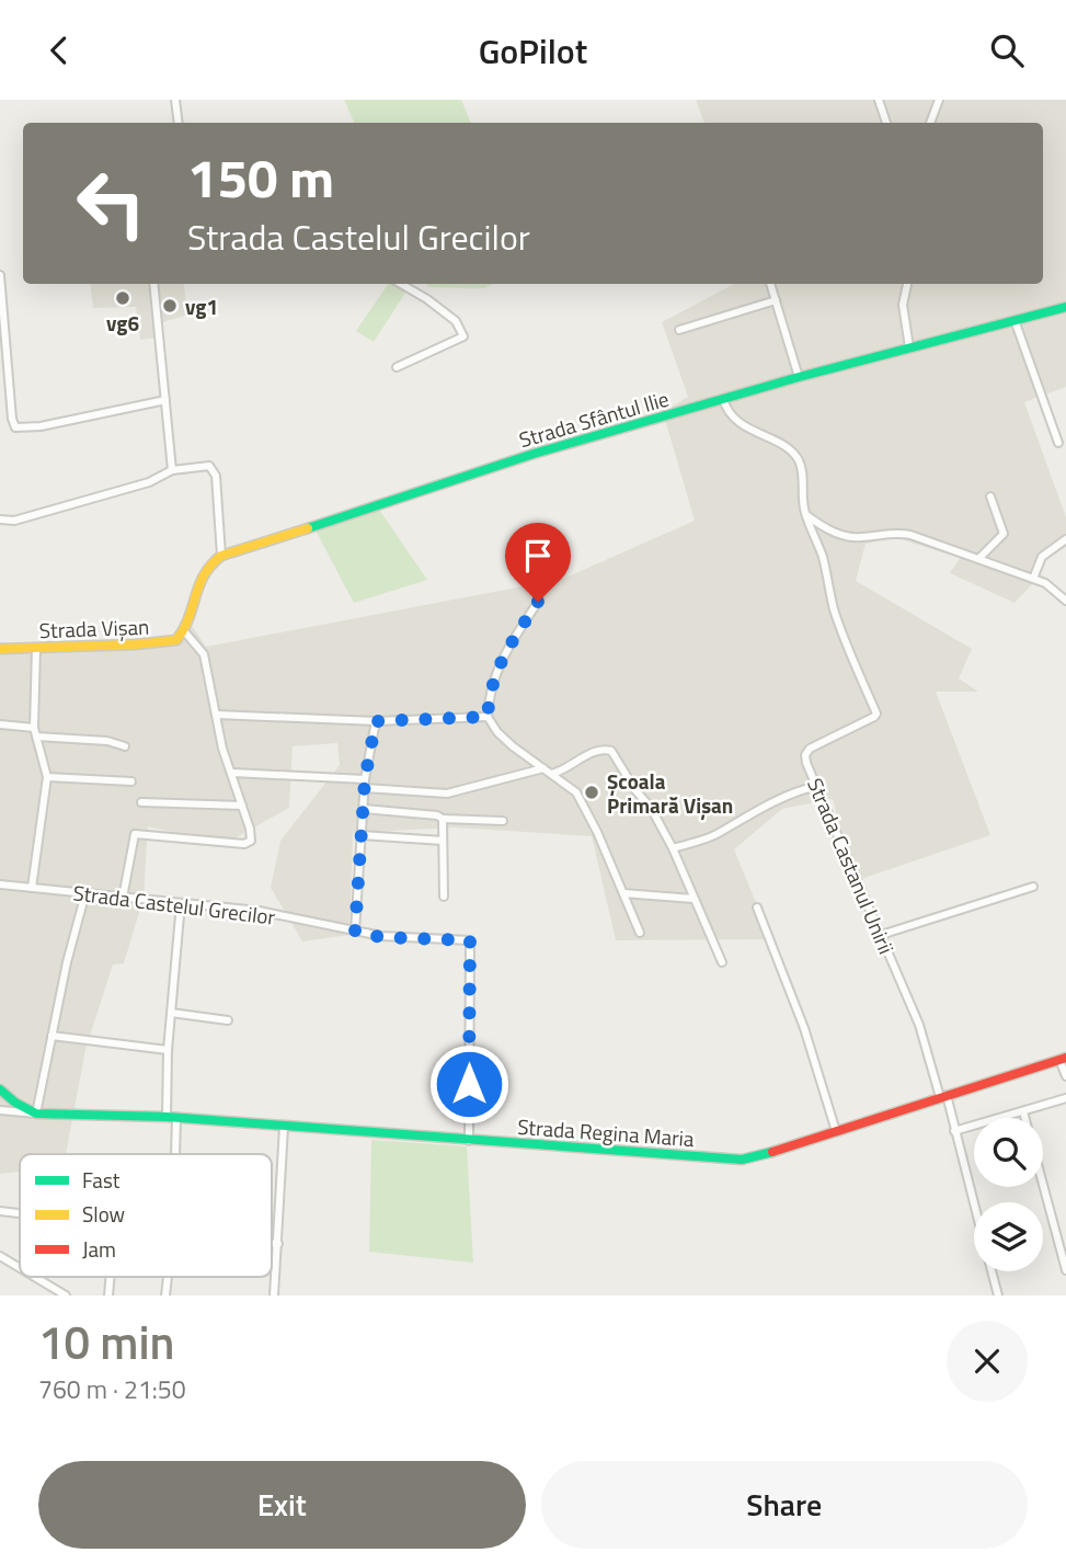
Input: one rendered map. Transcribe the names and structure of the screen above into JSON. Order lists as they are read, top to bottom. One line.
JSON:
{"streets":{"street":["Strada Sfântul Ilie","Strada Vișan","Strada Castanul Unirii","Strada Castelul Grecilor","Strada Regina Maria"]},"crossings":[["Strada Sfântul Ilie","Strada Castanul Unirii"],["Strada Castanul Unirii","Strada Regina Maria"],["Strada Castelul Grecilor","Strada Regina Maria"]],"places":["vg6","vg1","Școala Primară Vișan"],"legend":["Fast","Slow","Jam"],"page":{"header":"GoPilot","turn":["150 m","Strada Castelul Grecilor"],"heading":["10 min","760 m · 21:50"],"buttons":["Exit","Share"]}}
